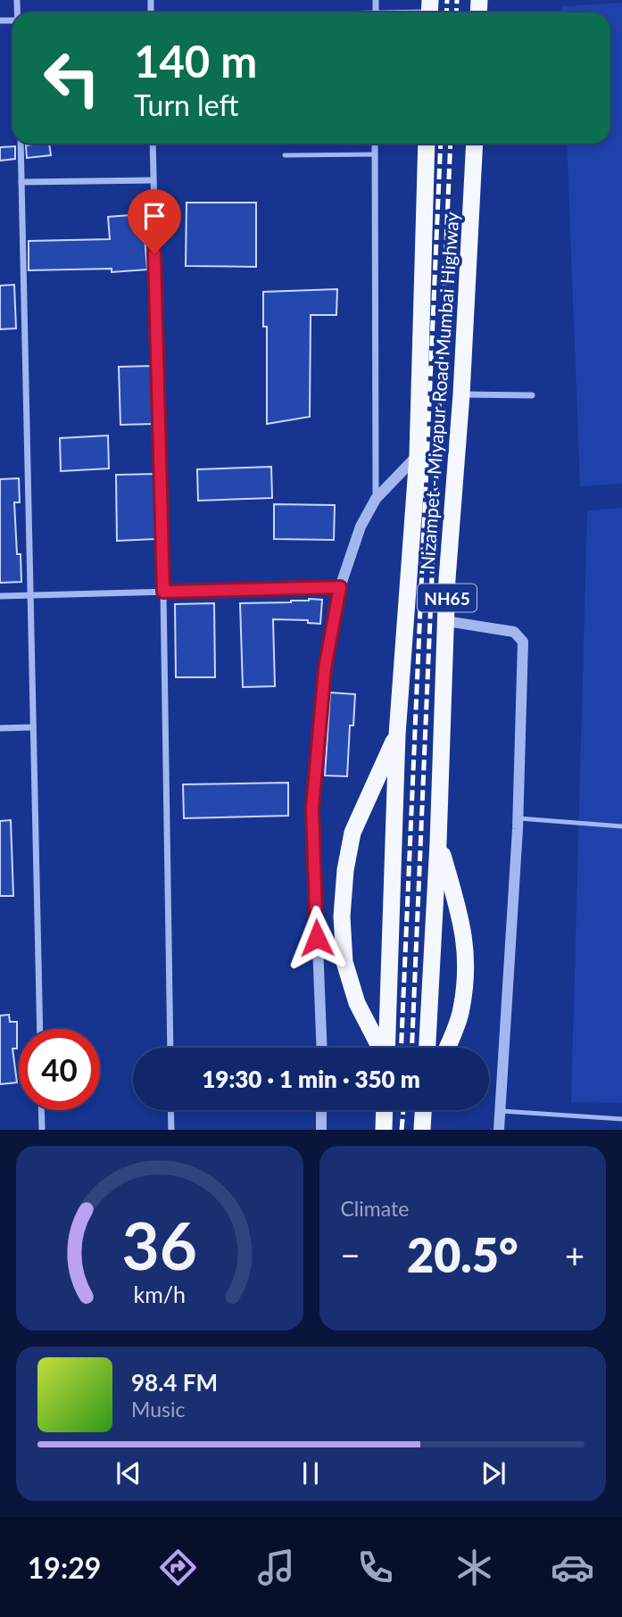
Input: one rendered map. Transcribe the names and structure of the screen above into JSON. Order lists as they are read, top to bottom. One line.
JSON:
{"streets":{"highway":["Nizampet - Miyapur Road Mumbai Highway","NH65"]},"page":{"turn":["140 m","Turn left"],"limit":"40","trip":"19:30 · 1 min · 350 m","tile":"Climate","heat":["−","20.5°","+"],"song":["98.4 FM","Music"],"tabs":"19:29","gauge":["36","km/h"]}}
